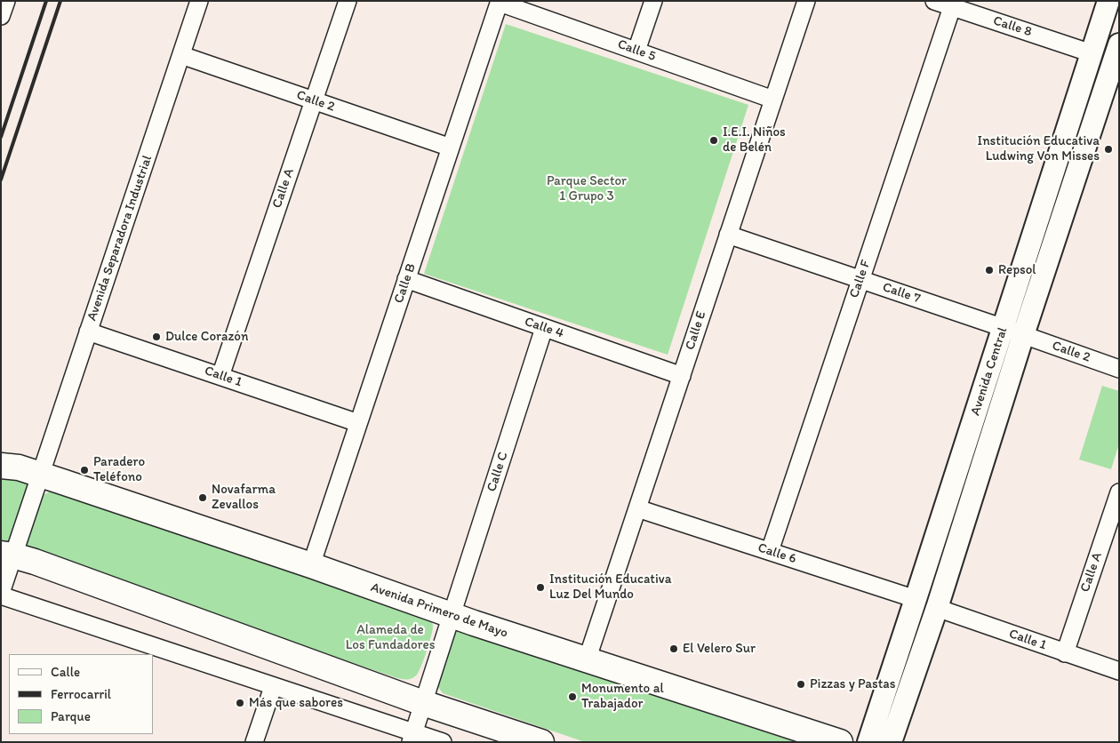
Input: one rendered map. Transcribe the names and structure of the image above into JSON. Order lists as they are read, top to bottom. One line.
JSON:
{"streets":{"main road":["Avenida Primero de Mayo"],"street":["Calle 8","Calle 5","Calle 2","Calle A","Avenida Separadora Industrial","Calle F","Calle B","Calle 7","Calle 4","Calle E","Avenida Central","Calle 1","Calle C","Calle 6"]},"crossings":[["Calle 8","Calle F"],["Calle 8","Avenida Central"],["Calle 5","Calle B"],["Calle 5","Calle E"],["Calle 2","Calle A"],["Calle 2","Avenida Separadora Industrial"],["Calle 2","Calle B"],["Calle 2","Calle 7"],["Calle 2","Avenida Central"],["Calle A","Calle 1"],["Avenida Separadora Industrial","Calle 1"],["Avenida Separadora Industrial","Avenida Primero de Mayo"],["Calle F","Calle 7"],["Calle F","Calle 6"],["Calle B","Calle 4"],["Calle B","Calle 1"],["Calle B","Avenida Primero de Mayo"],["Calle 7","Calle E"],["Calle 7","Avenida Central"],["Calle 4","Calle E"],["Calle 4","Calle C"],["Calle E","Calle 6"],["Calle E","Avenida Primero de Mayo"],["Avenida Central","Calle 1"],["Avenida Central","Calle 6"],["Calle C","Avenida Primero de Mayo"]],"parks":["Parque Sector 1 Grupo 3","Alameda de Los Fundadores"],"places":["I.E.I. Niños de Belén","Institución Educativa Ludwing Von Misses","Repsol","Dulce Corazón","Paradero Teléfono","Novafarma Zevallos","Institución Educativa Luz Del Mundo","El Velero Sur","Pizzas y Pastas","Monumento al Trabajador","Más que sabores"],"legend":["Calle","Ferrocarril","Parque"]}
